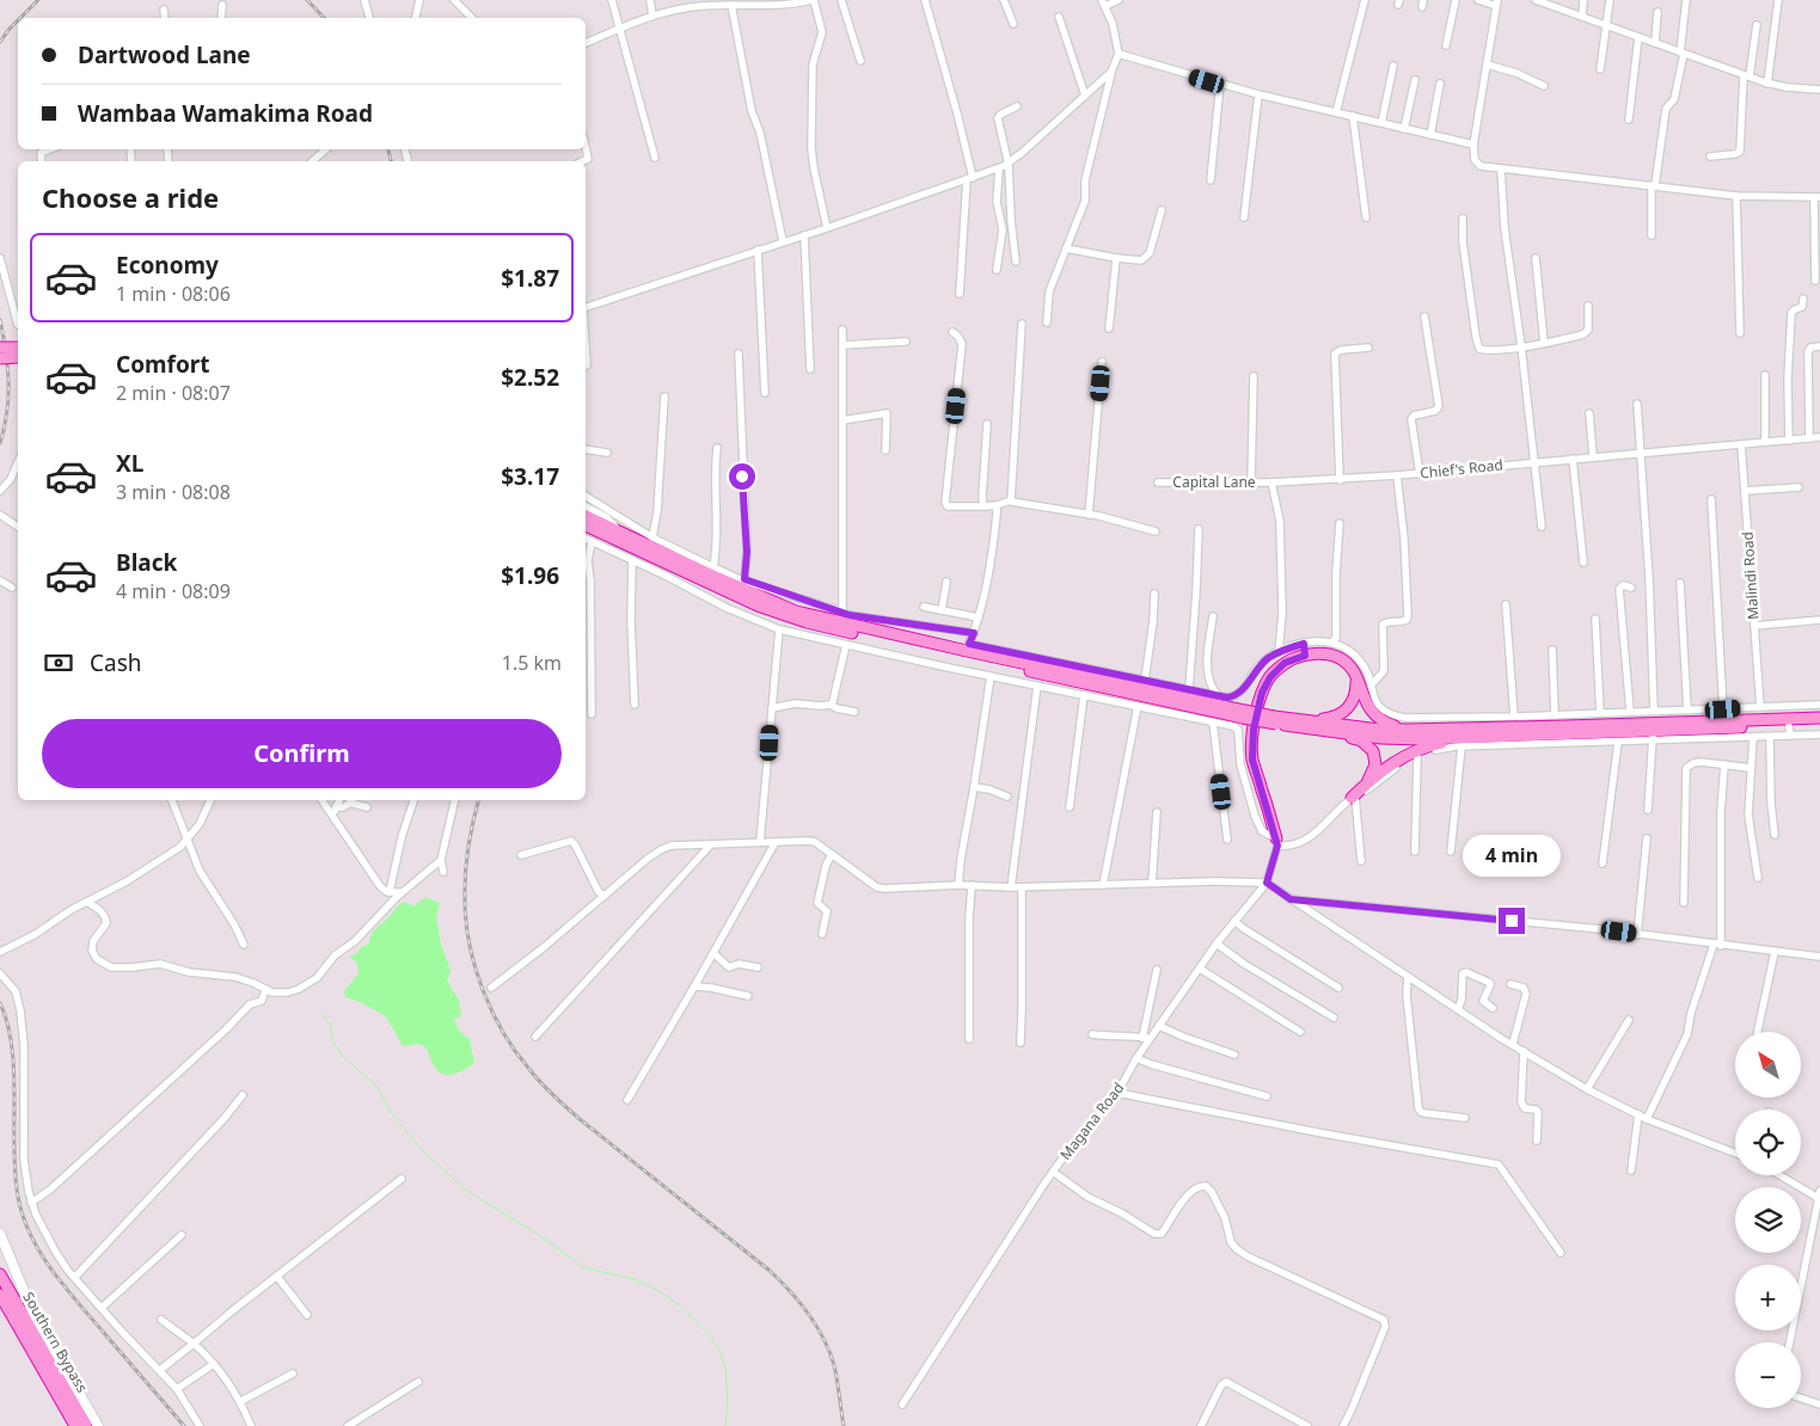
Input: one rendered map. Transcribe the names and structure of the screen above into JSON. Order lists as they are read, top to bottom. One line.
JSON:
{"streets":{"highway":["Southern Bypass"],"street":["Chief's Road","Capital Lane","Malindi Road","Magana Road"]},"crossings":[["Chief's Road","Capital Lane"],["Chief's Road","Malindi Road"]],"north":"top left","page":{"banner":["Dartwood Lane","Wambaa Wamakima Road"],"heading":"Choose a ride","list":[{"name":"Economy","note":"1 min · 08:06","value":"$1.87"},{"name":"Comfort","note":"2 min · 08:07","value":"$2.52"},{"name":"XL","note":"3 min · 08:08","value":"$3.17"},{"name":"Black","note":"4 min · 08:09","value":"$1.96"}],"pay":["Cash","1.5 km"],"buttons":"Confirm","bubble":"4 min","map_buttons":["+","−"]}}
